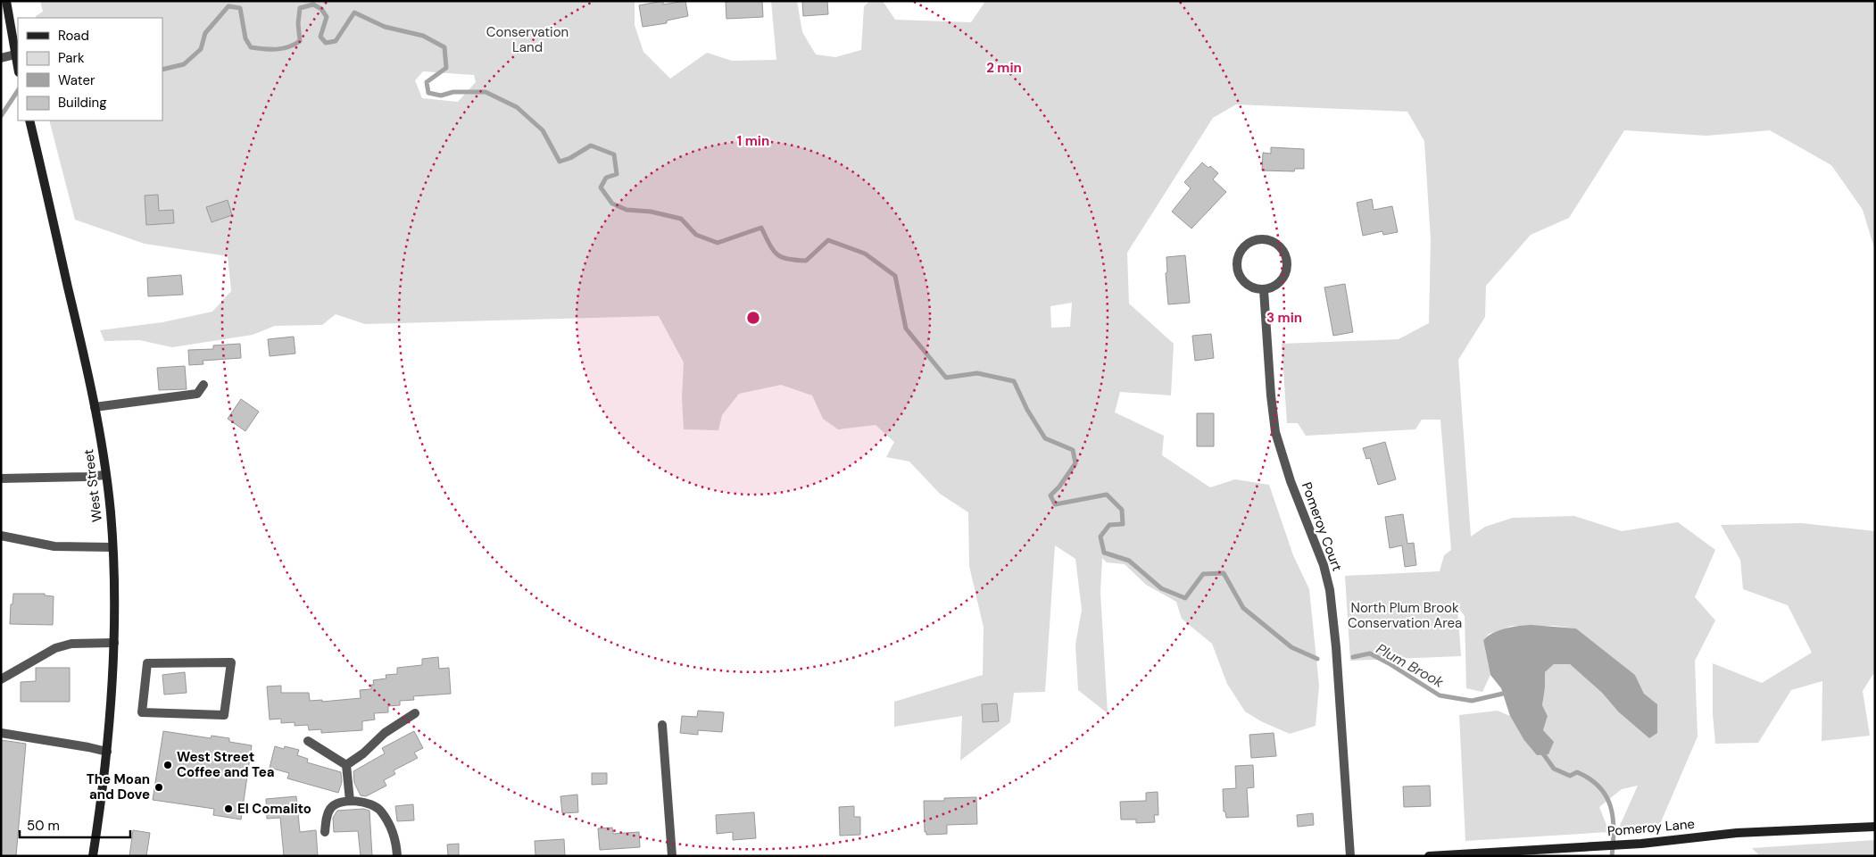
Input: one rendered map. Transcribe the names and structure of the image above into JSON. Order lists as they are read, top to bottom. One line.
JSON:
{"streets":{"main road":["West Street","Pomeroy Lane"],"street":["Pomeroy Court"]},"water":["Plum Brook"],"parks":["Conservation Land","North Plum Brook Conservation Area"],"places":["West Street Coffee and Tea","The Moan and Dove","El Comalito"],"legend":["Road","Park","Water","Building"],"scale_bar":"50 m","rings":["2 min","1 min","3 min"]}
